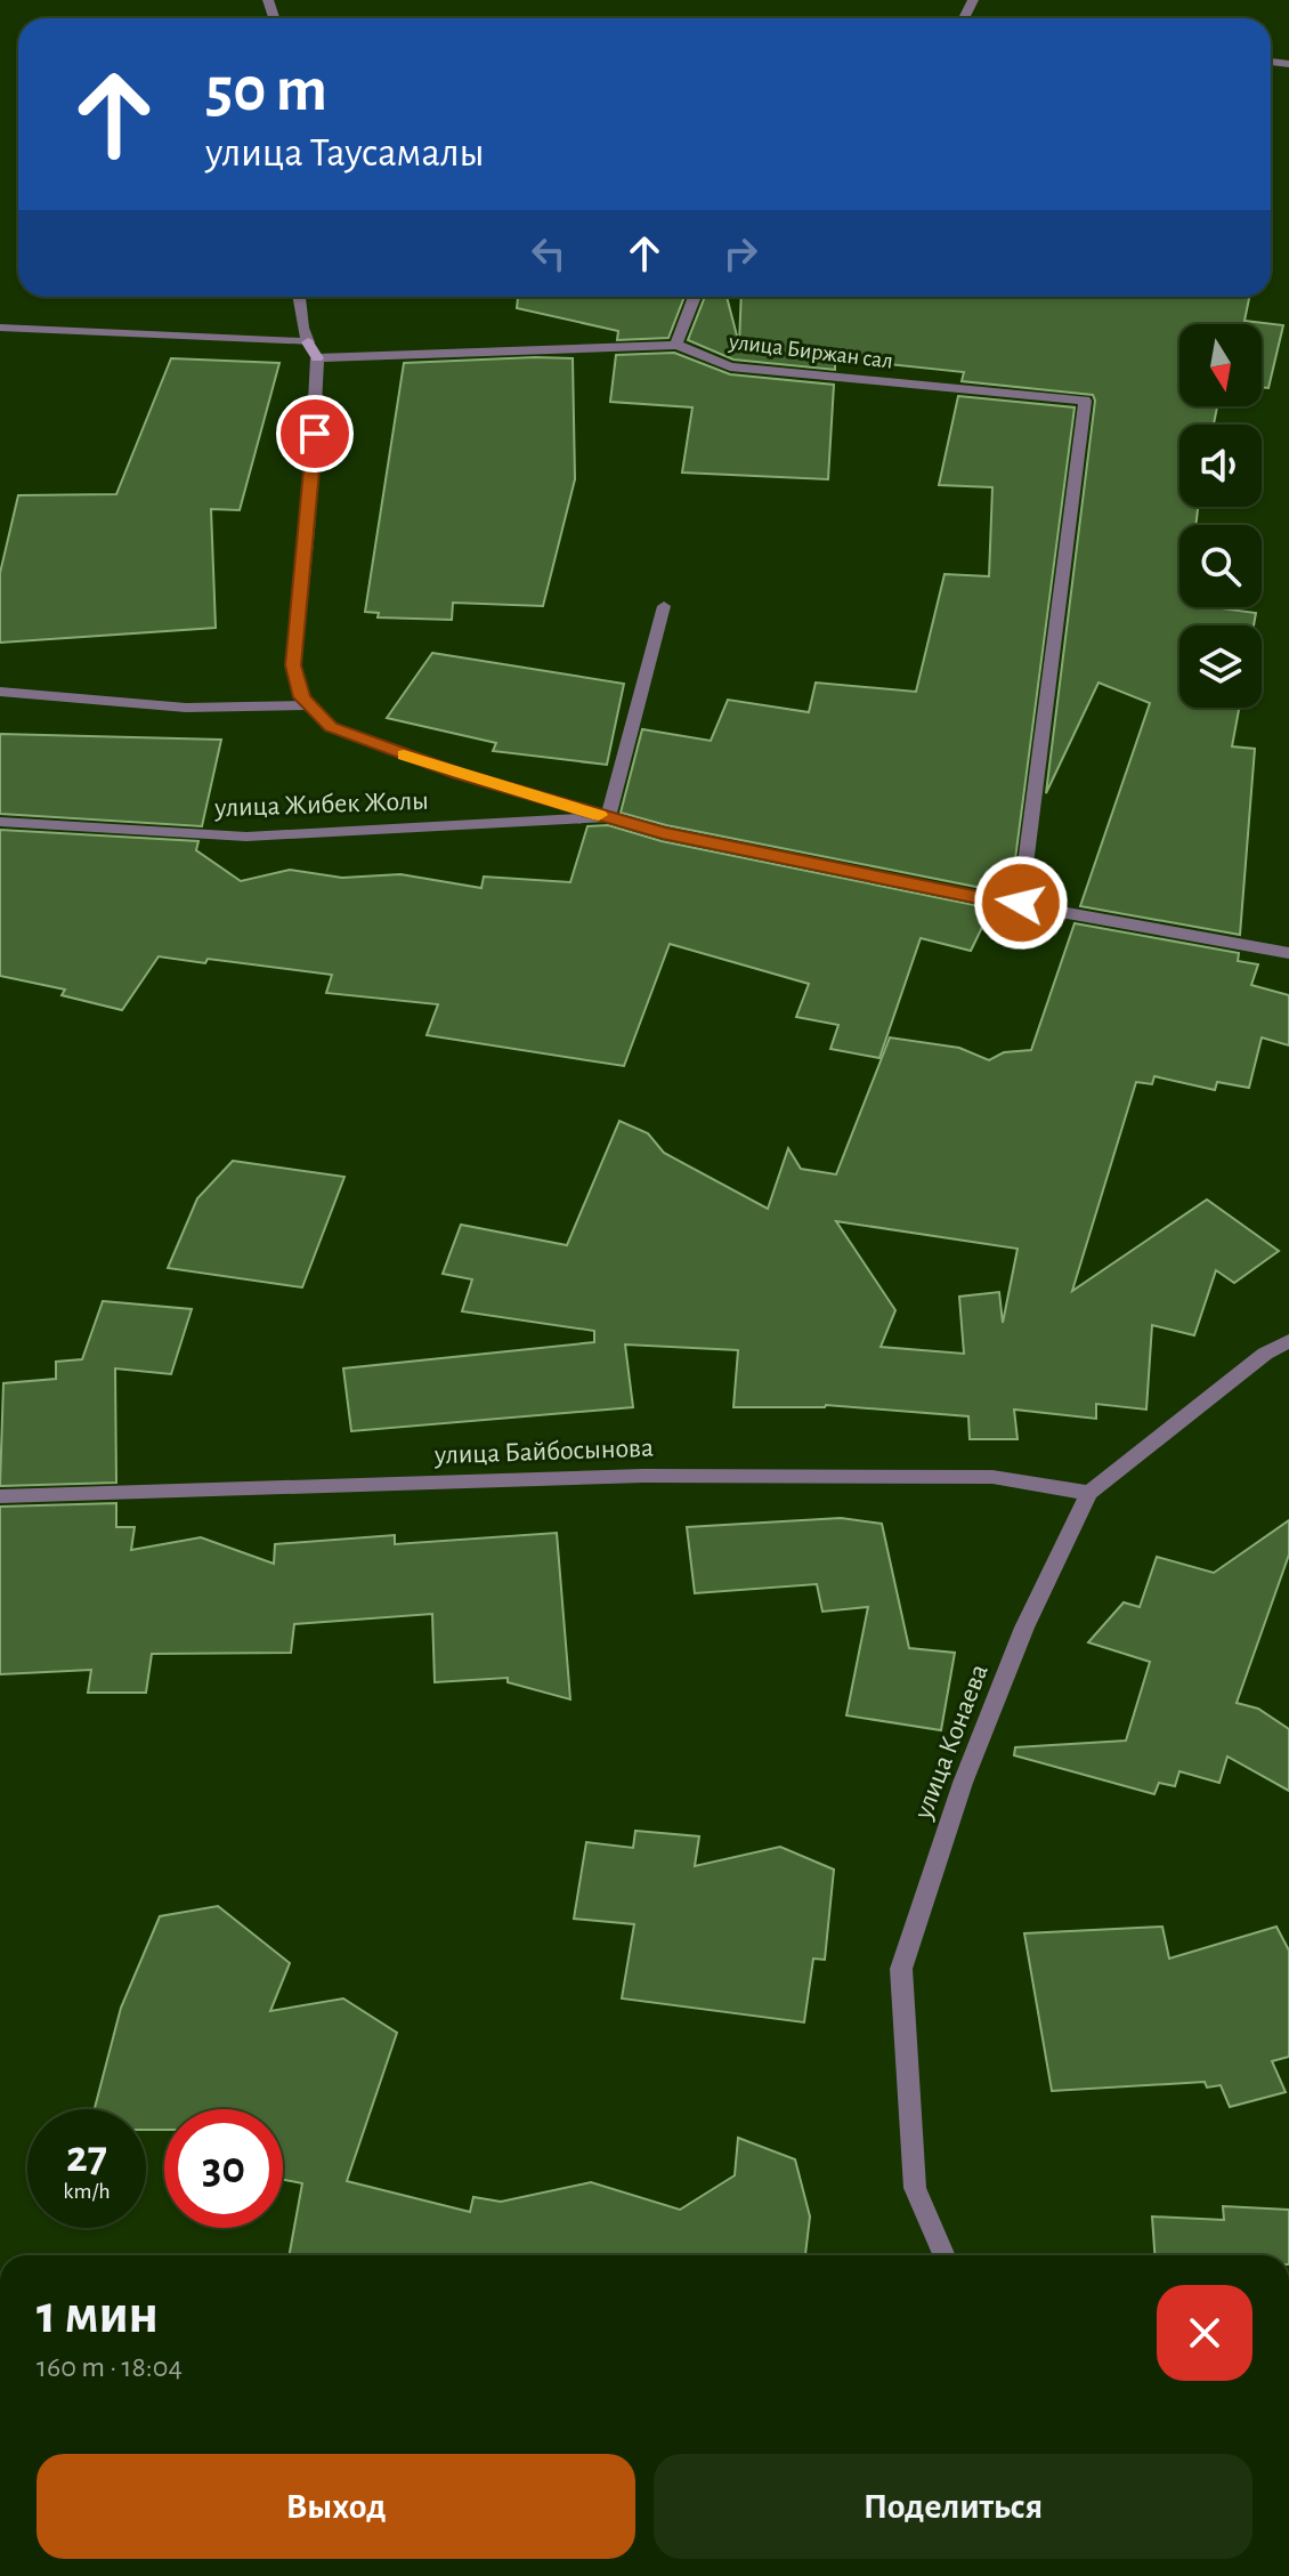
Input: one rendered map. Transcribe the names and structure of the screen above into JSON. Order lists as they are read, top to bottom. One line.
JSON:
{"streets":{"street":["улица Биржан сал","улица Жибек Жолы","улица Байбосынова","улица Конаева"]},"crossings":[["улица Биржан сал","улица Жибек Жолы"],["улица Байбосынова","улица Конаева"]],"north":"bottom","page":{"turn":["50 m","улица Таусамалы"],"speed":"27 km/h","limit":"30","heading":["1 мин","160 m · 18:04"],"buttons":["Выход","Поделиться"]}}
